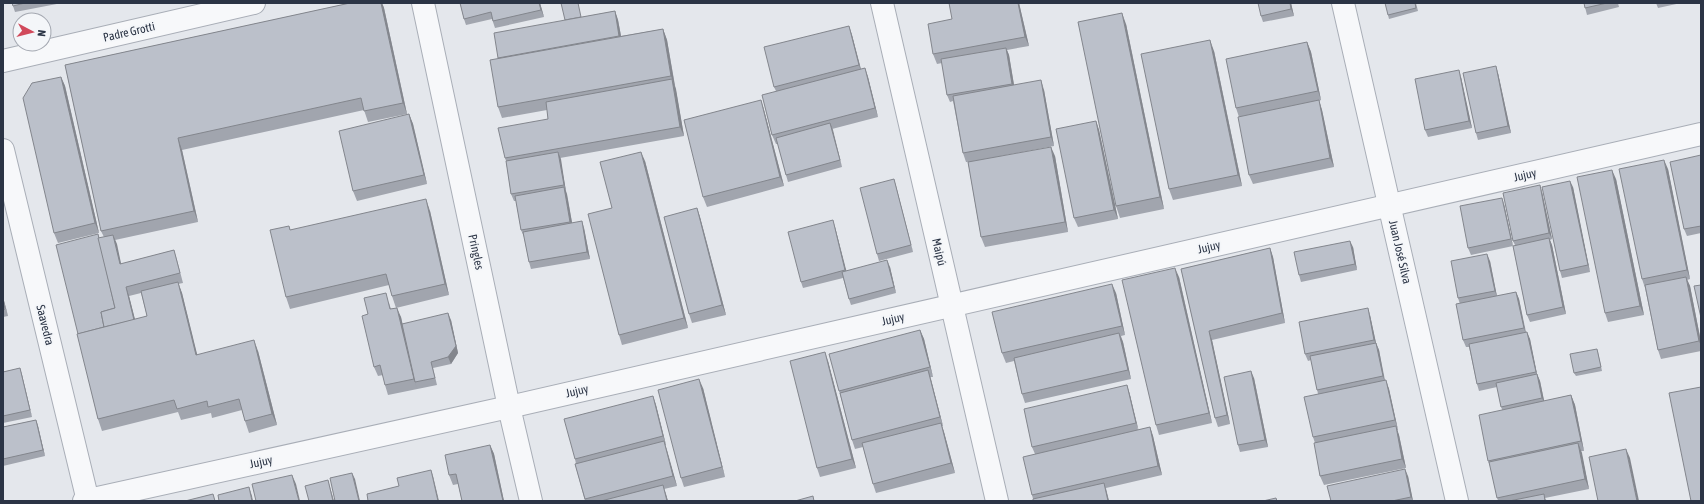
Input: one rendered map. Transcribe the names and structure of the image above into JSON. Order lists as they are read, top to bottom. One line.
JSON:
{"streets":{"street":["Padre Grotti","Jujuy","Pringles","Maipú","Juan José Silva","Saavedra"]},"crossings":[["Jujuy","Pringles"],["Jujuy","Maipú"],["Jujuy","Juan José Silva"],["Jujuy","Saavedra"]],"north":"right"}
